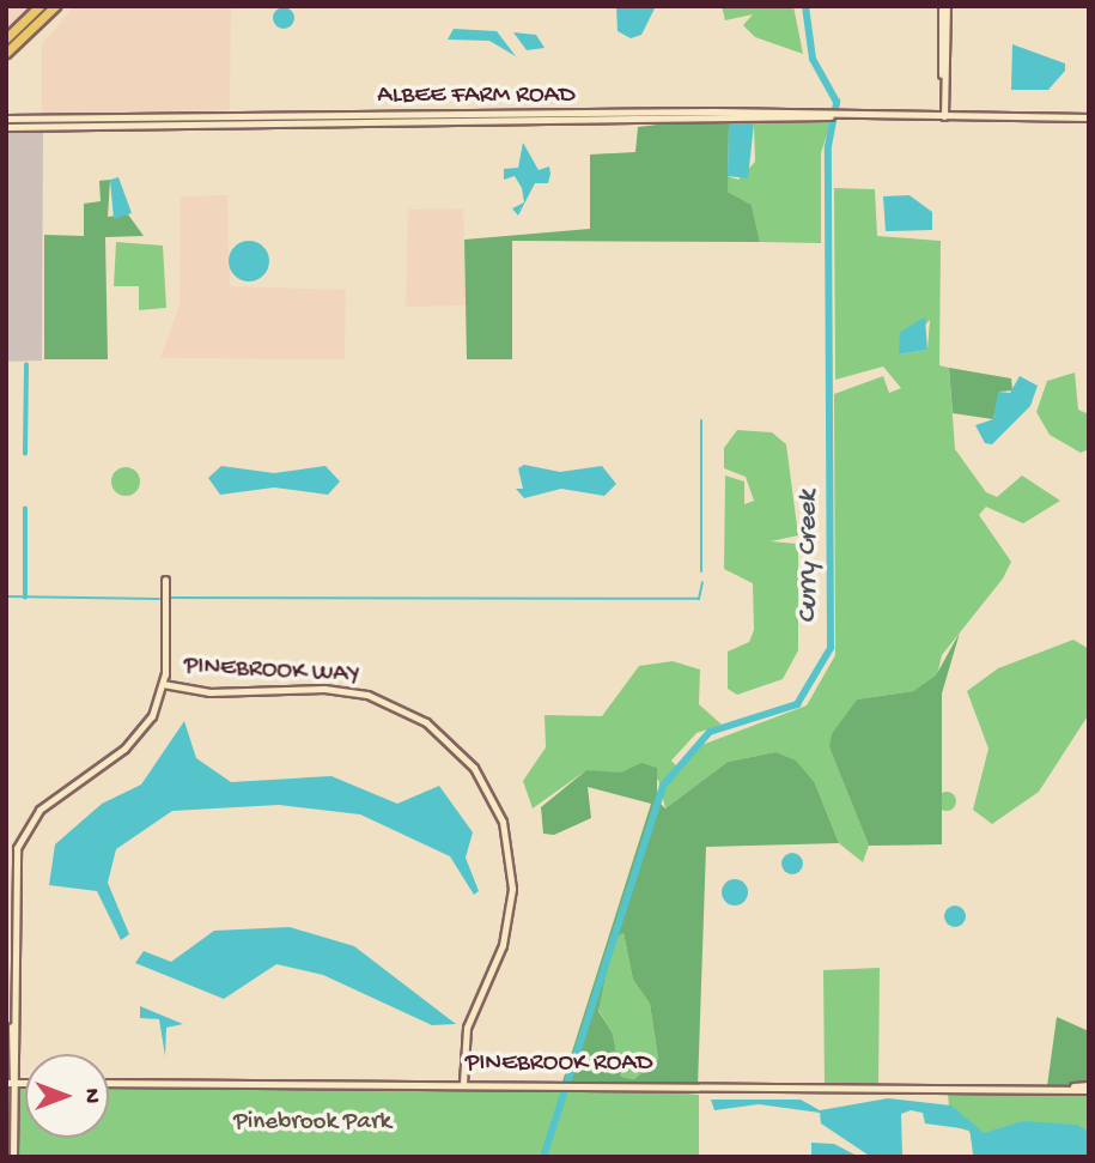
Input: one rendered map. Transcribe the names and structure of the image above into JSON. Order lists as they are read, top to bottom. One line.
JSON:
{"streets":{"street":["ALBEE FARM ROAD","PINEBROOK WAY","PINEBROOK ROAD"]},"crossings":[["PINEBROOK WAY","PINEBROOK ROAD"]],"water":["Curry Creek"],"parks":["Pinebrook Park"],"north":"right"}
